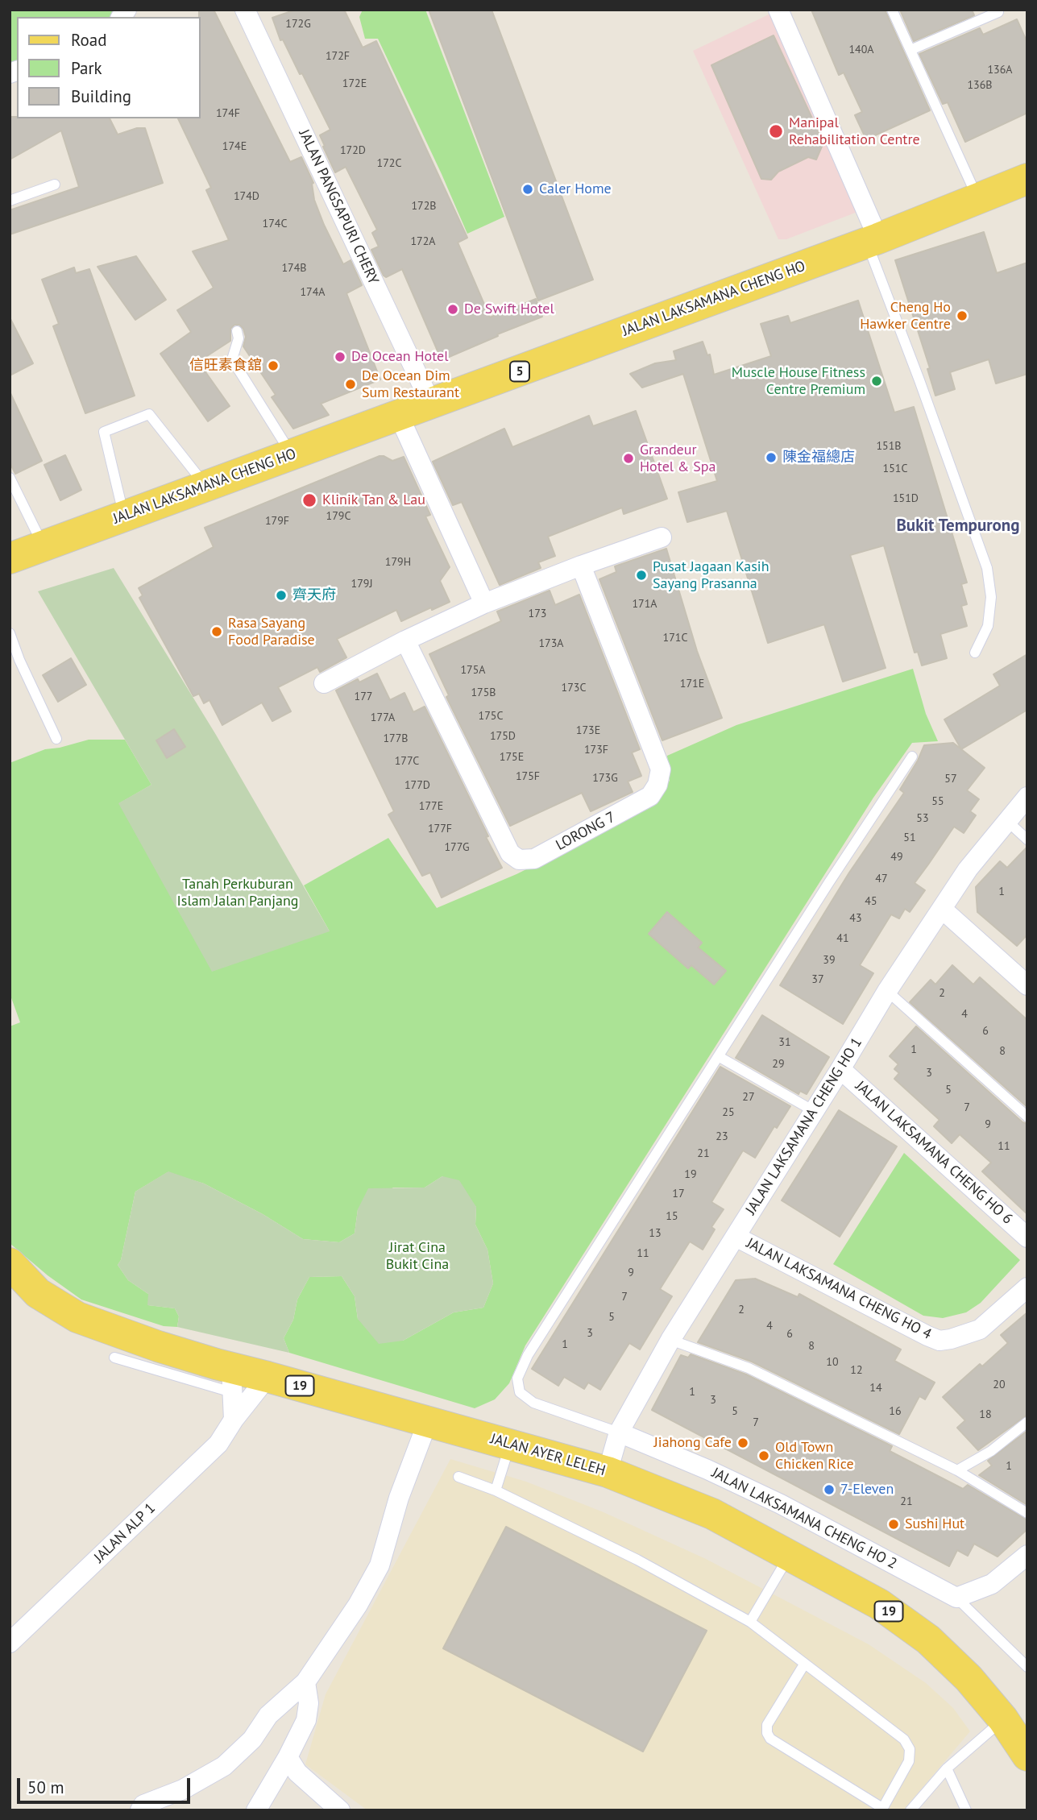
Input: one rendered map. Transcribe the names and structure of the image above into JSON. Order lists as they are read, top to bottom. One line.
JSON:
{"streets":{"main road":["JALAN LAKSAMANA CHENG HO","5","19","JALAN AYER LELEH"],"street":["JALAN PANGSAPURI CHERY","LORONG 7","JALAN LAKSAMANA CHENG HO 1","JALAN LAKSAMANA CHENG HO 6","JALAN LAKSAMANA CHENG HO 4","JALAN LAKSAMANA CHENG HO 2","JALAN ALP 1"]},"crossings":[["JALAN PANGSAPURI CHERY","JALAN LAKSAMANA CHENG HO"],["JALAN LAKSAMANA CHENG HO 1","JALAN LAKSAMANA CHENG HO 6"],["JALAN LAKSAMANA CHENG HO 1","JALAN LAKSAMANA CHENG HO 4"],["JALAN LAKSAMANA CHENG HO 1","JALAN AYER LELEH"],["JALAN LAKSAMANA CHENG HO 1","JALAN LAKSAMANA CHENG HO 2"],["JALAN AYER LELEH","JALAN ALP 1"]],"districts":["Bukit Tempurong"],"parks":["Tanah Perkuburan Islam Jalan Panjang","Jirat Cina Bukit Cina"],"places":["Manipal Rehabilitation Centre","Caler Home","De Swift Hotel","Cheng Ho Hawker Centre","De Ocean Hotel","信旺素食舘","Muscle House Fitness Centre Premium","De Ocean Dim Sum Restaurant","陳金福總店","Grandeur Hotel & Spa","Klinik Tan & Lau","Pusat Jagaan Kasih Sayang Prasanna","齊天府","Rasa Sayang Food Paradise","Jiahong Cafe","Old Town Chicken Rice","7-Eleven","Sushi Hut"],"house_numbers":["172G","140A","172F","136A","172E","136B","174F","174E","172D","172C","174D","172B","174C","172A","174B","174A","151B","151C","151D","179C","179F","179H","179J","171A","173","171C","173A","175A","171E","173C","175B","177","175C","177A","173E","175D","177B","173F","175E","177C","175F","173G","57","177D","55","177E","53","177F","51","177G","49","47","1","45","43","41","39","37","2","4","6","31","1","8","29","3","5","27","7","25","9","23","11","21","19","17","15","13","11","9","7","2","5","4","3","6","1","8","10","12","20","14","1","3","5","16","18","7","1","21"],"legend":["Road","Park","Building"],"scale_bar":"50 m"}
